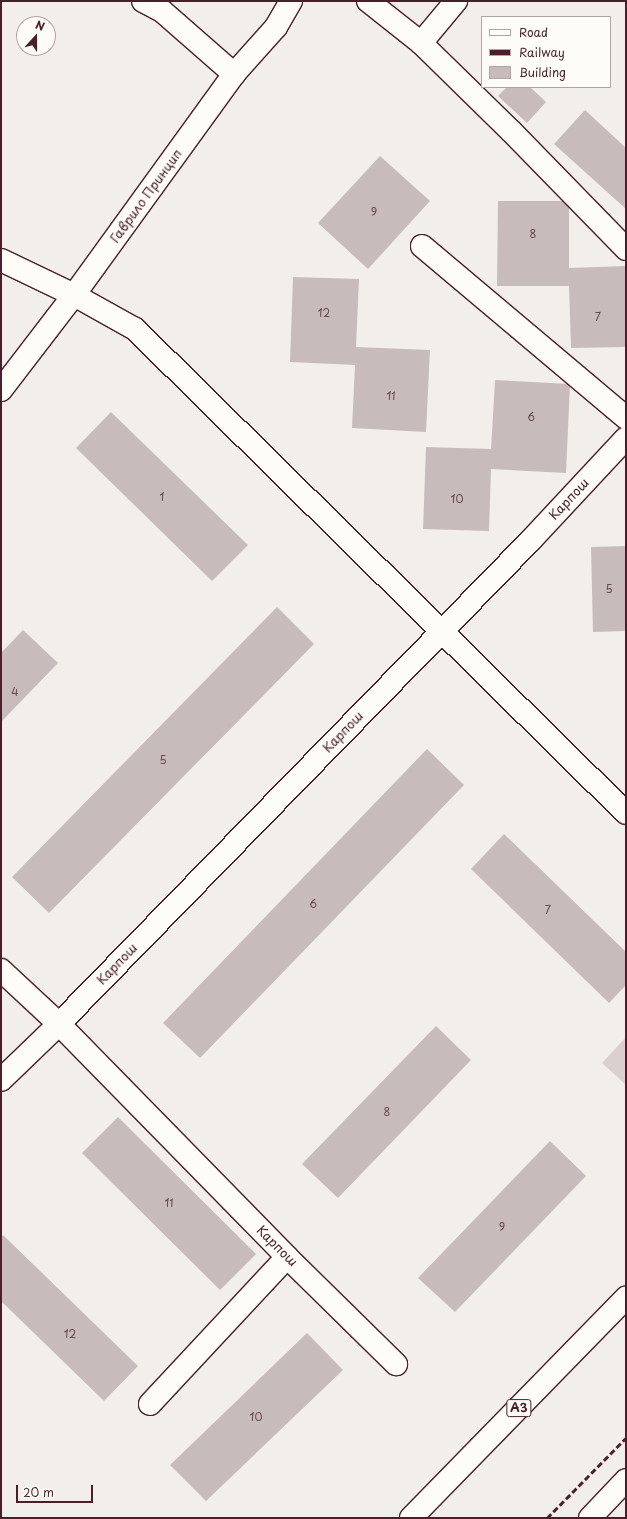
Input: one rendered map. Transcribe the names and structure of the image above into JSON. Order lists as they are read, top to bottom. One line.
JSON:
{"streets":{"street":["Гаврило Принцип","Карпош","A3"]},"house_numbers":["9","8","12","7","11","6","1","10","5","4","5","6","7","8","11","9","12","10"],"legend":["Road","Railway","Building"],"scale_bar":"20 m","north":"top"}
